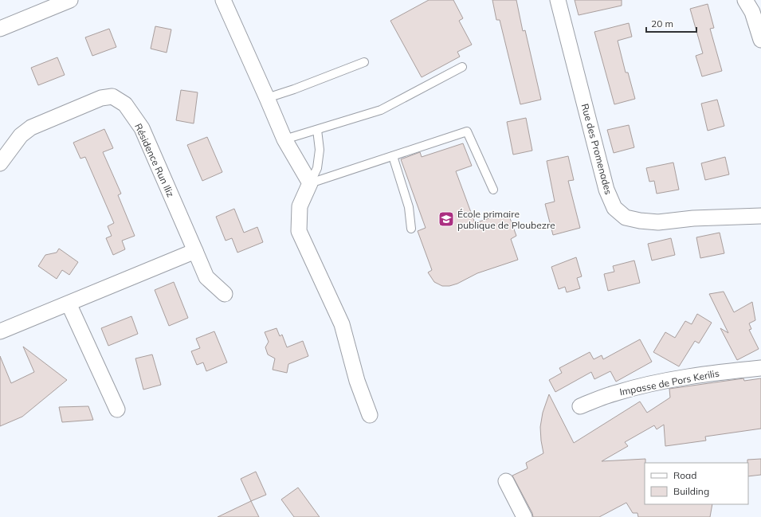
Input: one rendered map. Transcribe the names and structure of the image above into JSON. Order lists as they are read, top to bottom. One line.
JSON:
{"streets":{"street":["Rue des Promenades","Résidence Run Iliz","Impasse de Pors Kerilis"]},"places":{"school or university":["École primaire publique de Ploubezre"]},"legend":["Road","Building"],"scale_bar":"20 m"}
